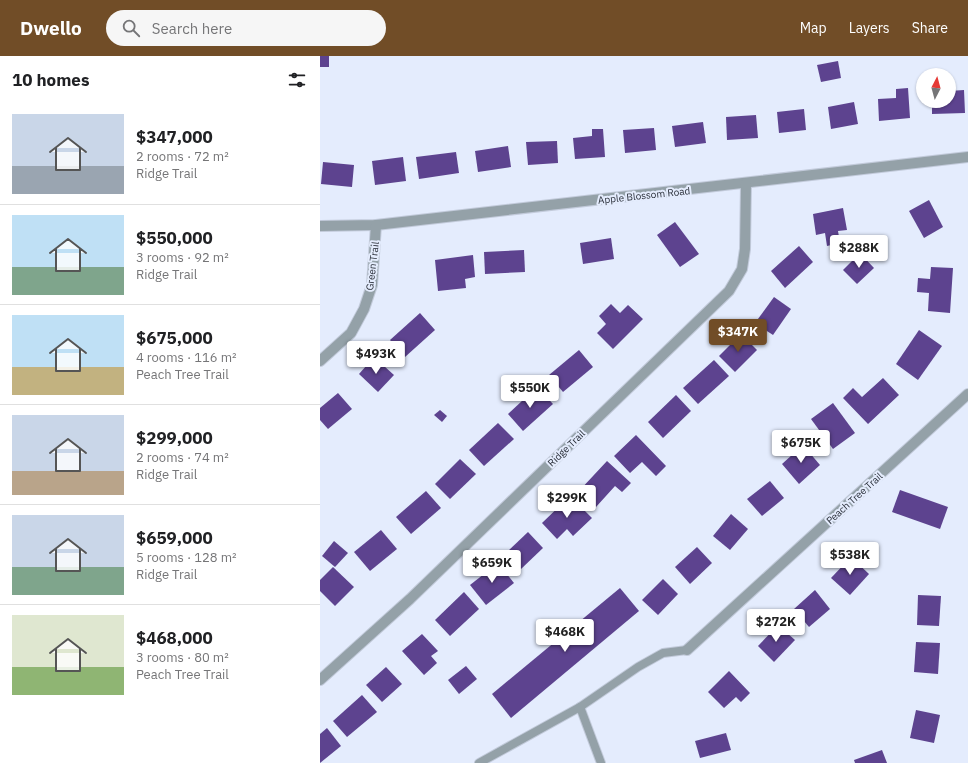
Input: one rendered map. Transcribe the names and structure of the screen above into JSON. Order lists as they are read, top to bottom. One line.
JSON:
{"streets":{"street":["Apple Blossom Road","Green Trail","Ridge Trail","Peach Tree Trail"]},"crossings":[["Apple Blossom Road","Green Trail"],["Apple Blossom Road","Ridge Trail"]],"north":"top","page":{"header":"Dwello","search":"Search here","nav":["Map","Layers","Share"],"heading":"10 homes","list":[{"name":"$347,000","note":"2 rooms · 72 m² · Ridge Trail"},{"name":"$550,000","note":"3 rooms · 92 m² · Ridge Trail"},{"name":"$675,000","note":"4 rooms · 116 m² · Peach Tree Trail"},{"name":"$299,000","note":"2 rooms · 74 m² · Ridge Trail"},{"name":"$659,000","note":"5 rooms · 128 m² · Ridge Trail"},{"name":"$468,000","note":"3 rooms · 80 m² · Peach Tree Trail"}],"price":["$288K","$347K","$493K","$550K","$675K","$299K","$538K","$659K","$272K","$468K"]}}
